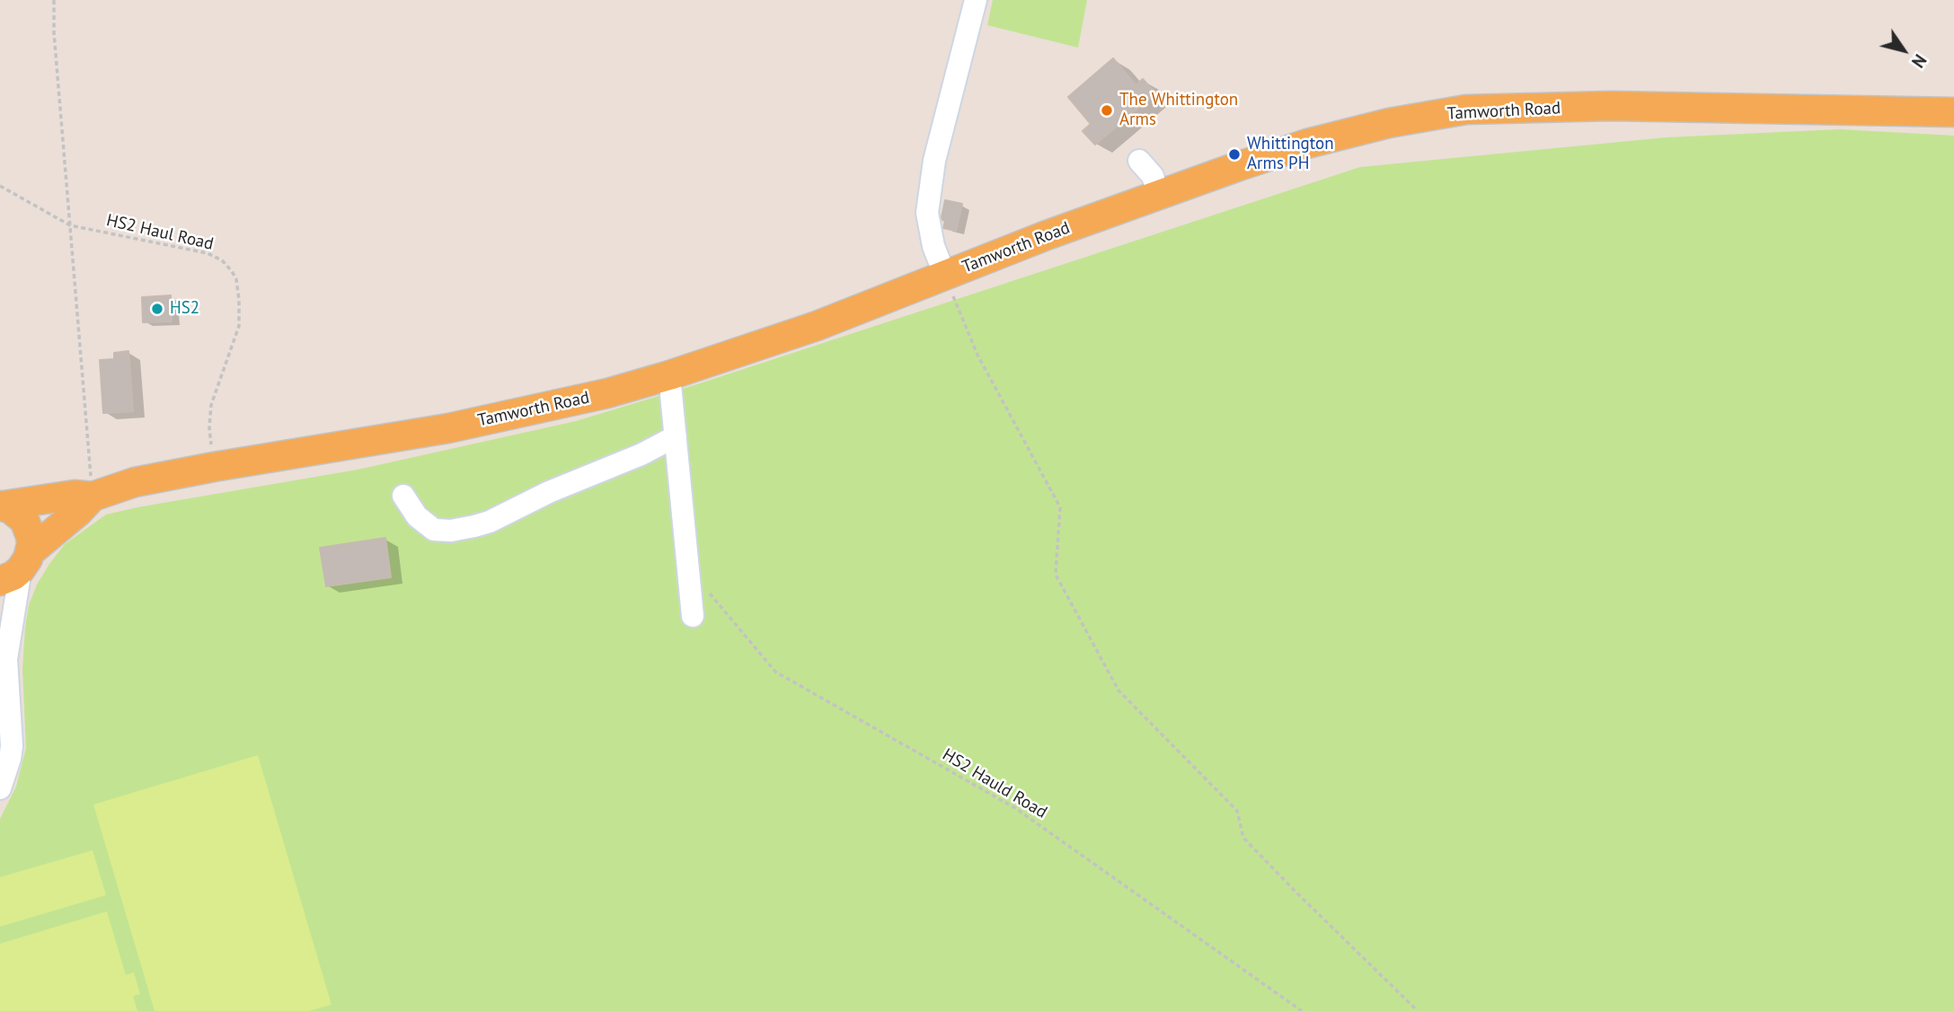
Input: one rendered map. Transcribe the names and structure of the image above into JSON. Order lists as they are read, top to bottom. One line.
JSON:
{"streets":{"main road":["Tamworth Road"],"path":["HS2 Haul Road","HS2 Hauld Road"]},"crossings":[["Tamworth Road","HS2 Haul Road"]],"places":["The Whittington Arms","Whittington Arms PH","HS2"],"north":"bottom right"}
